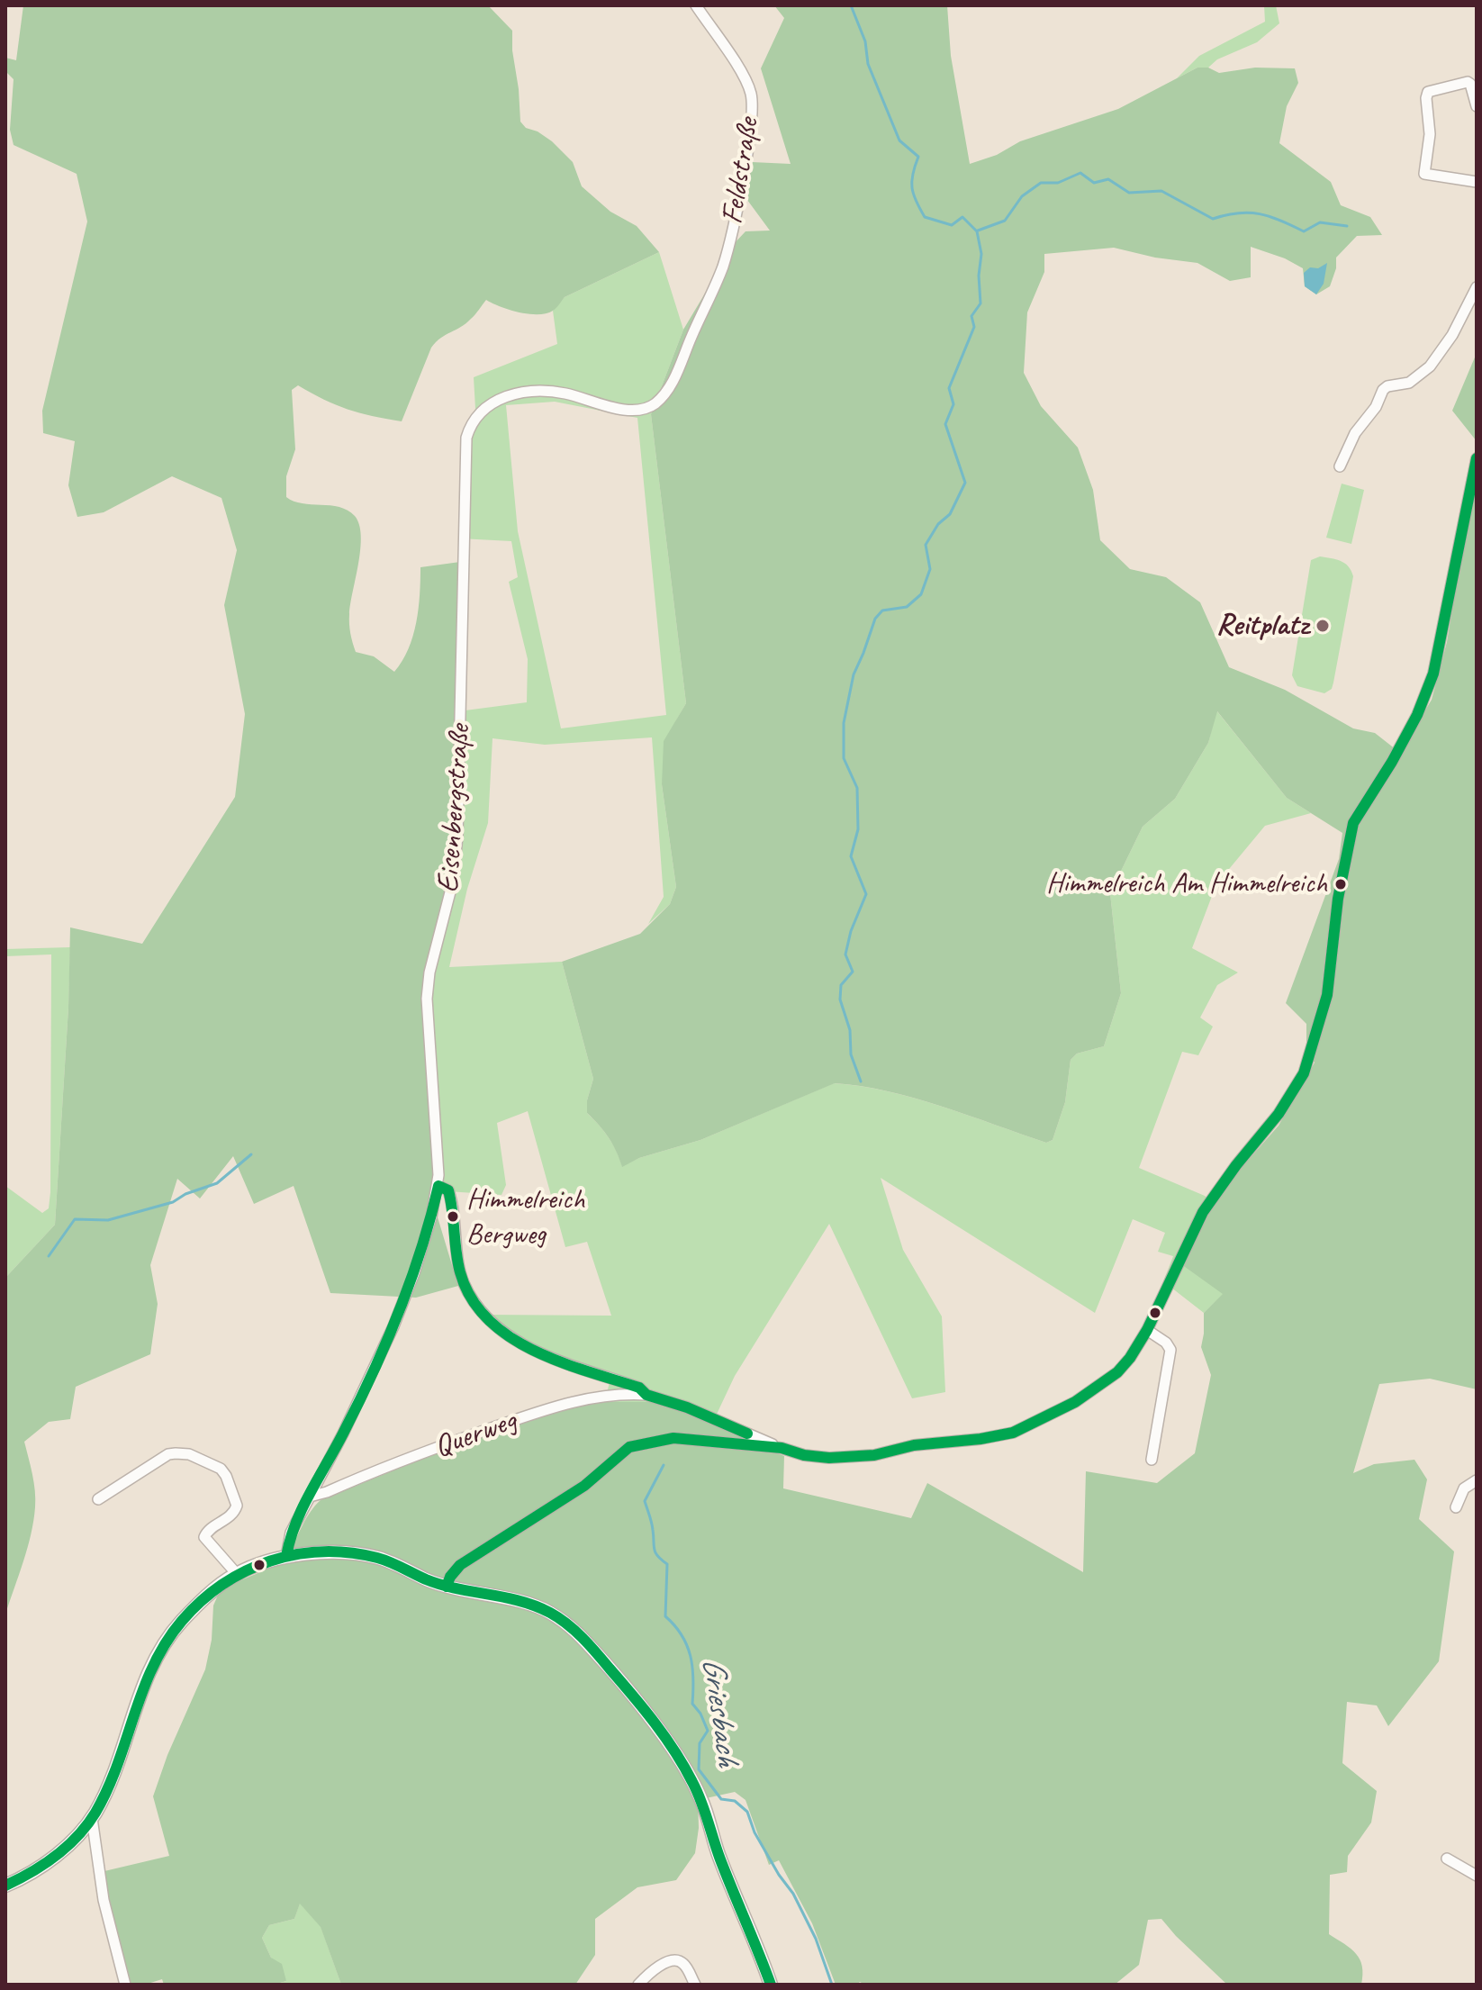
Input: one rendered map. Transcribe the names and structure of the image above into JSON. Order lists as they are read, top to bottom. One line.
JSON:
{"streets":{"street":["Feldstraße","Eisenbergstraße","Querweg"]},"crossings":[["Feldstraße","Eisenbergstraße"],["Eisenbergstraße","Querweg"]],"water":["Griesbach"],"places":["Reitplatz","Himmelreich Am Himmelreich","Himmelreich Bergweg"]}
